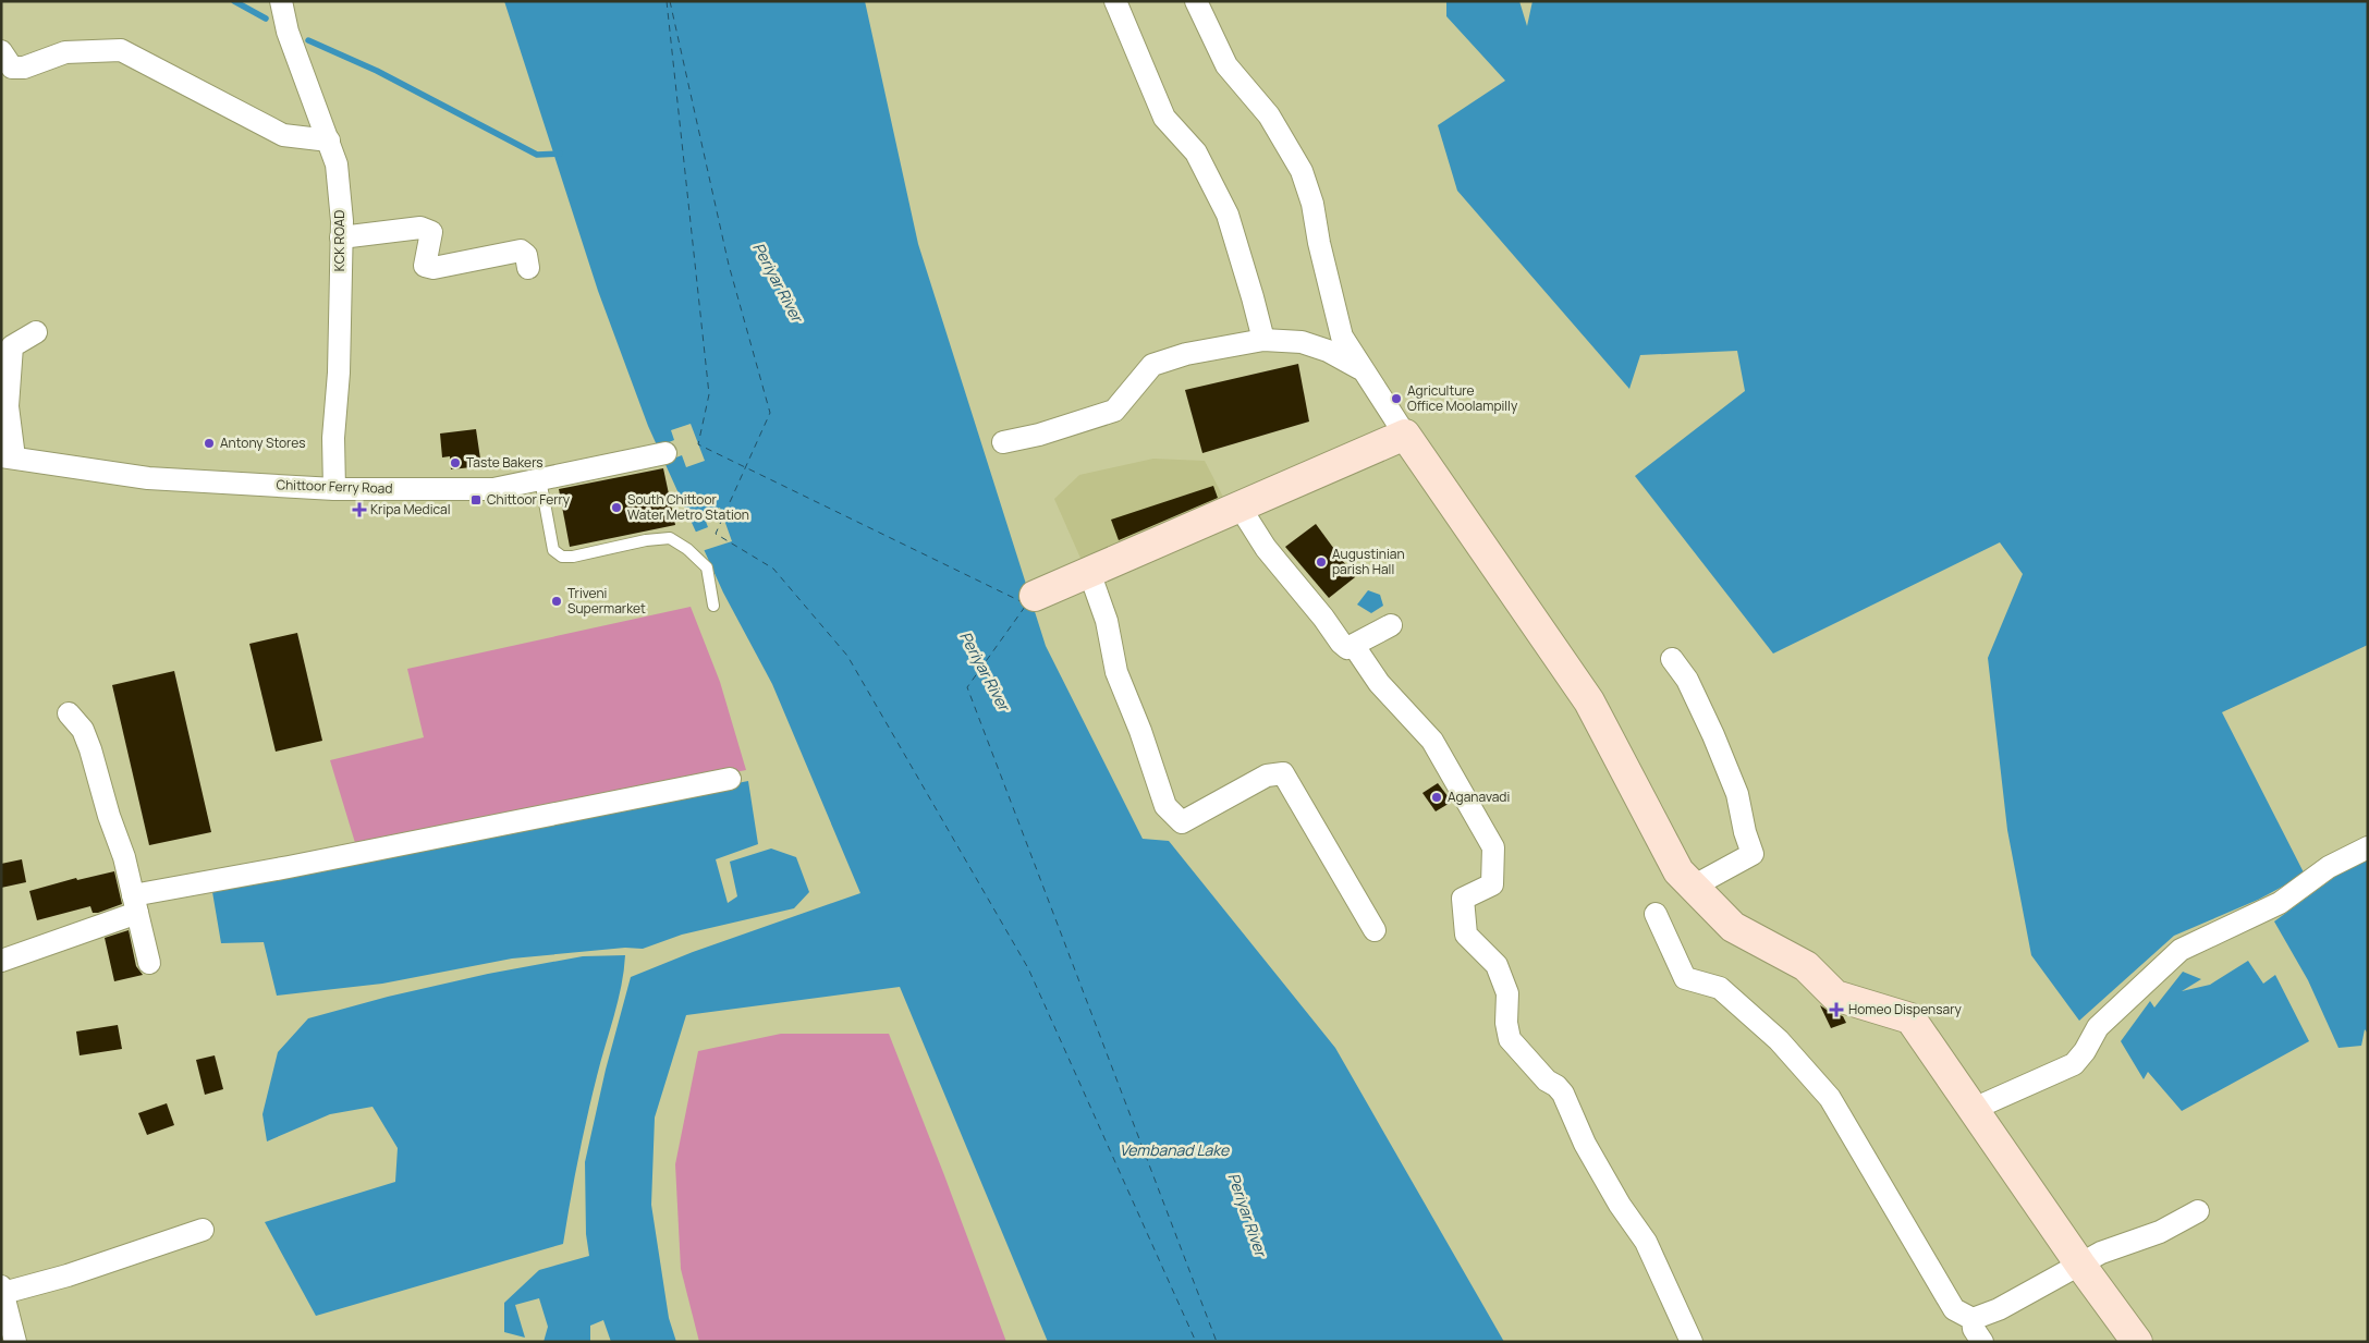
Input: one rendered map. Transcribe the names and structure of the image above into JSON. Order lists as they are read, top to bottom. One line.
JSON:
{"streets":{"street":["KCK ROAD","Chittoor Ferry Road"]},"crossings":[["KCK ROAD","Chittoor Ferry Road"]],"water":["Periyar River","Vembanad Lake"],"places":{"other":["Agriculture Office Moolampilly","Antony Stores","Taste Bakers","South Chittoor Water Metro Station","Augustinian parish Hall","Triveni Supermarket","Aganavadi"],"transit":["Chittoor Ferry"],"health":["Kripa Medical","Homeo Dispensary"]}}
